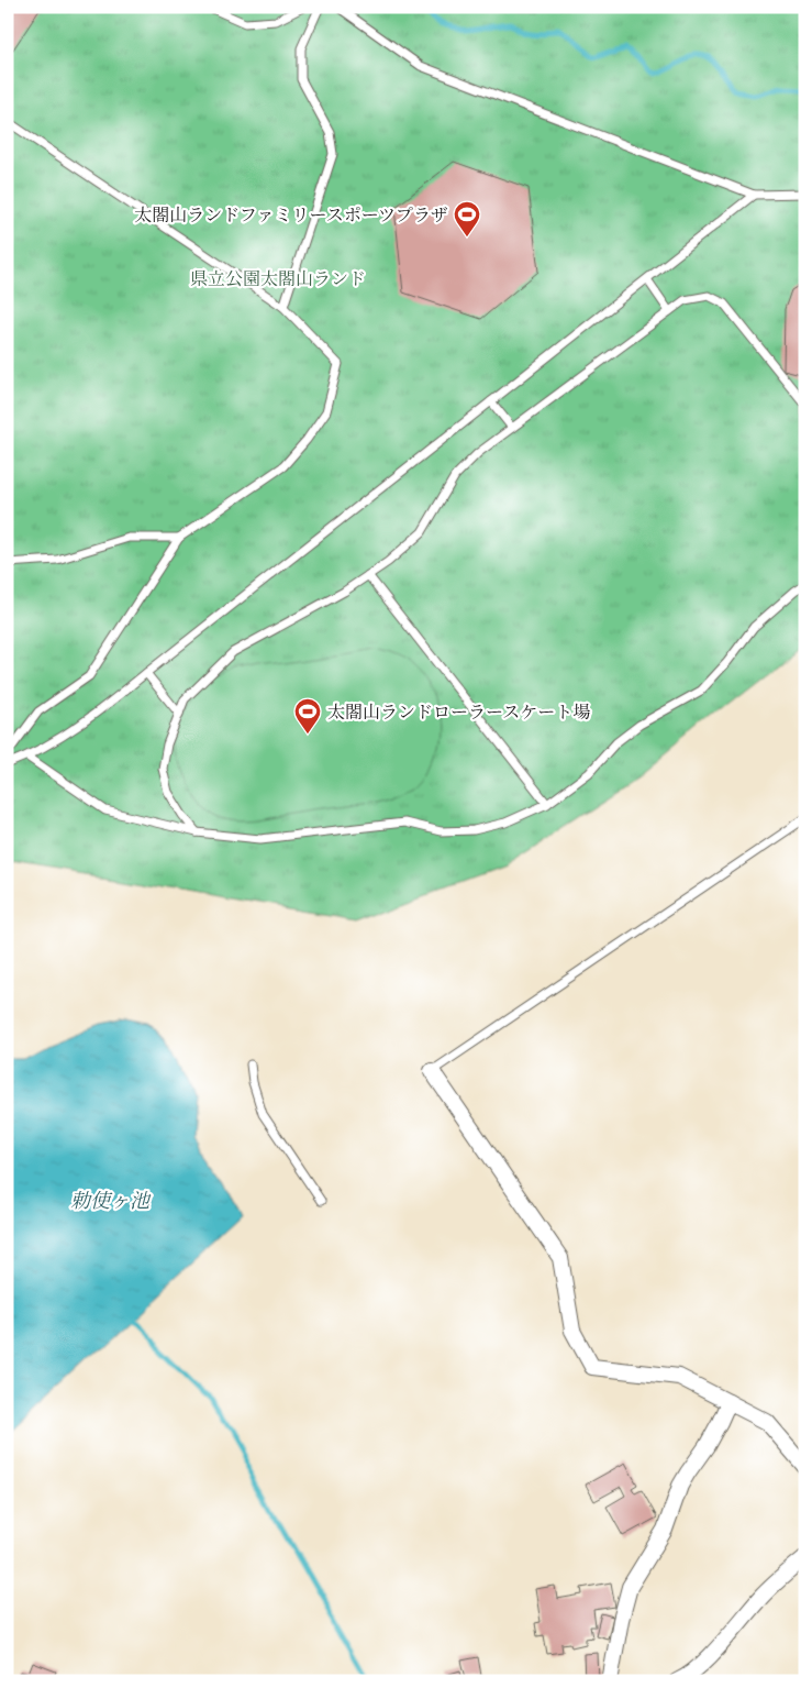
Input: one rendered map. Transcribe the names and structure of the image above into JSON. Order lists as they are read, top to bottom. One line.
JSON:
{"water":["勅使ヶ池"],"parks":["県立公園太閤山ランド"],"places":{"sports":["太閤山ランドファミリースポーツプラザ","太閤山ランドローラースケート場"]}}
